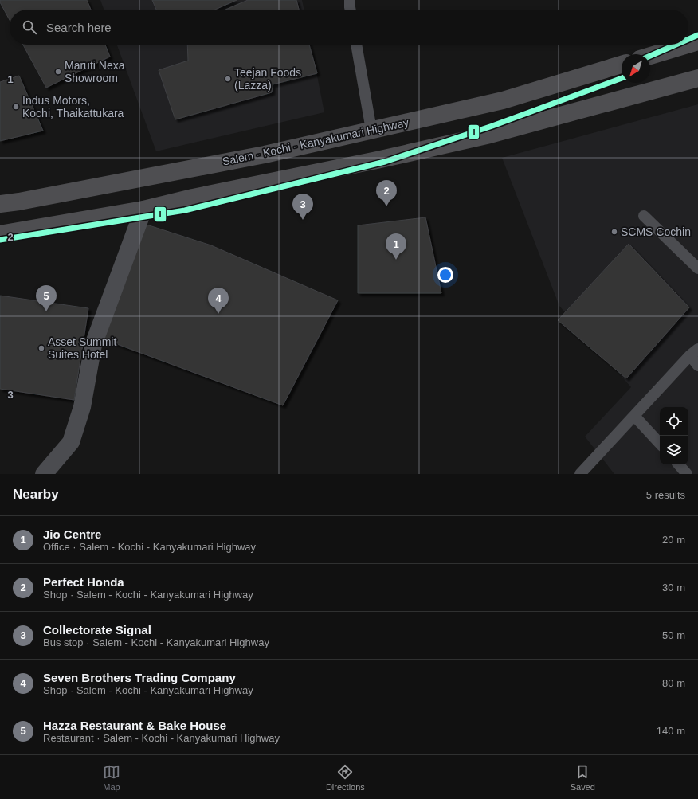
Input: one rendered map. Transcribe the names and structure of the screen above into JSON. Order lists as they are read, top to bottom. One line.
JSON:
{"streets":{"highway":["Salem - Kochi - Kanyakumari Highway"]},"places":["Maruti Nexa Showroom","Teejan Foods (Lazza)","Indus Motors, Kochi, Thaikattukara","SCMS Cochin","Asset Summit Suites Hotel"],"lines":["transit line I"],"north":"bottom left","page":{"search":"Search here","pins":["2","3","1","5","4"],"heading":["Nearby","5 results"],"list":[{"mark":"1","name":"Jio Centre","note":"Office · Salem - Kochi - Kanyakumari Highway","value":"20 m"},{"mark":"2","name":"Perfect Honda","note":"Shop · Salem - Kochi - Kanyakumari Highway","value":"30 m"},{"mark":"3","name":"Collectorate Signal","note":"Bus stop · Salem - Kochi - Kanyakumari Highway","value":"50 m"},{"mark":"4","name":"Seven Brothers Trading Company","note":"Shop · Salem - Kochi - Kanyakumari Highway","value":"80 m"},{"mark":"5","name":"Hazza Restaurant & Bake House","note":"Restaurant · Salem - Kochi - Kanyakumari Highway","value":"140 m"}],"nav":["Map","Directions","Saved"]},"grid":{"rows":["1","2","3"]}}
